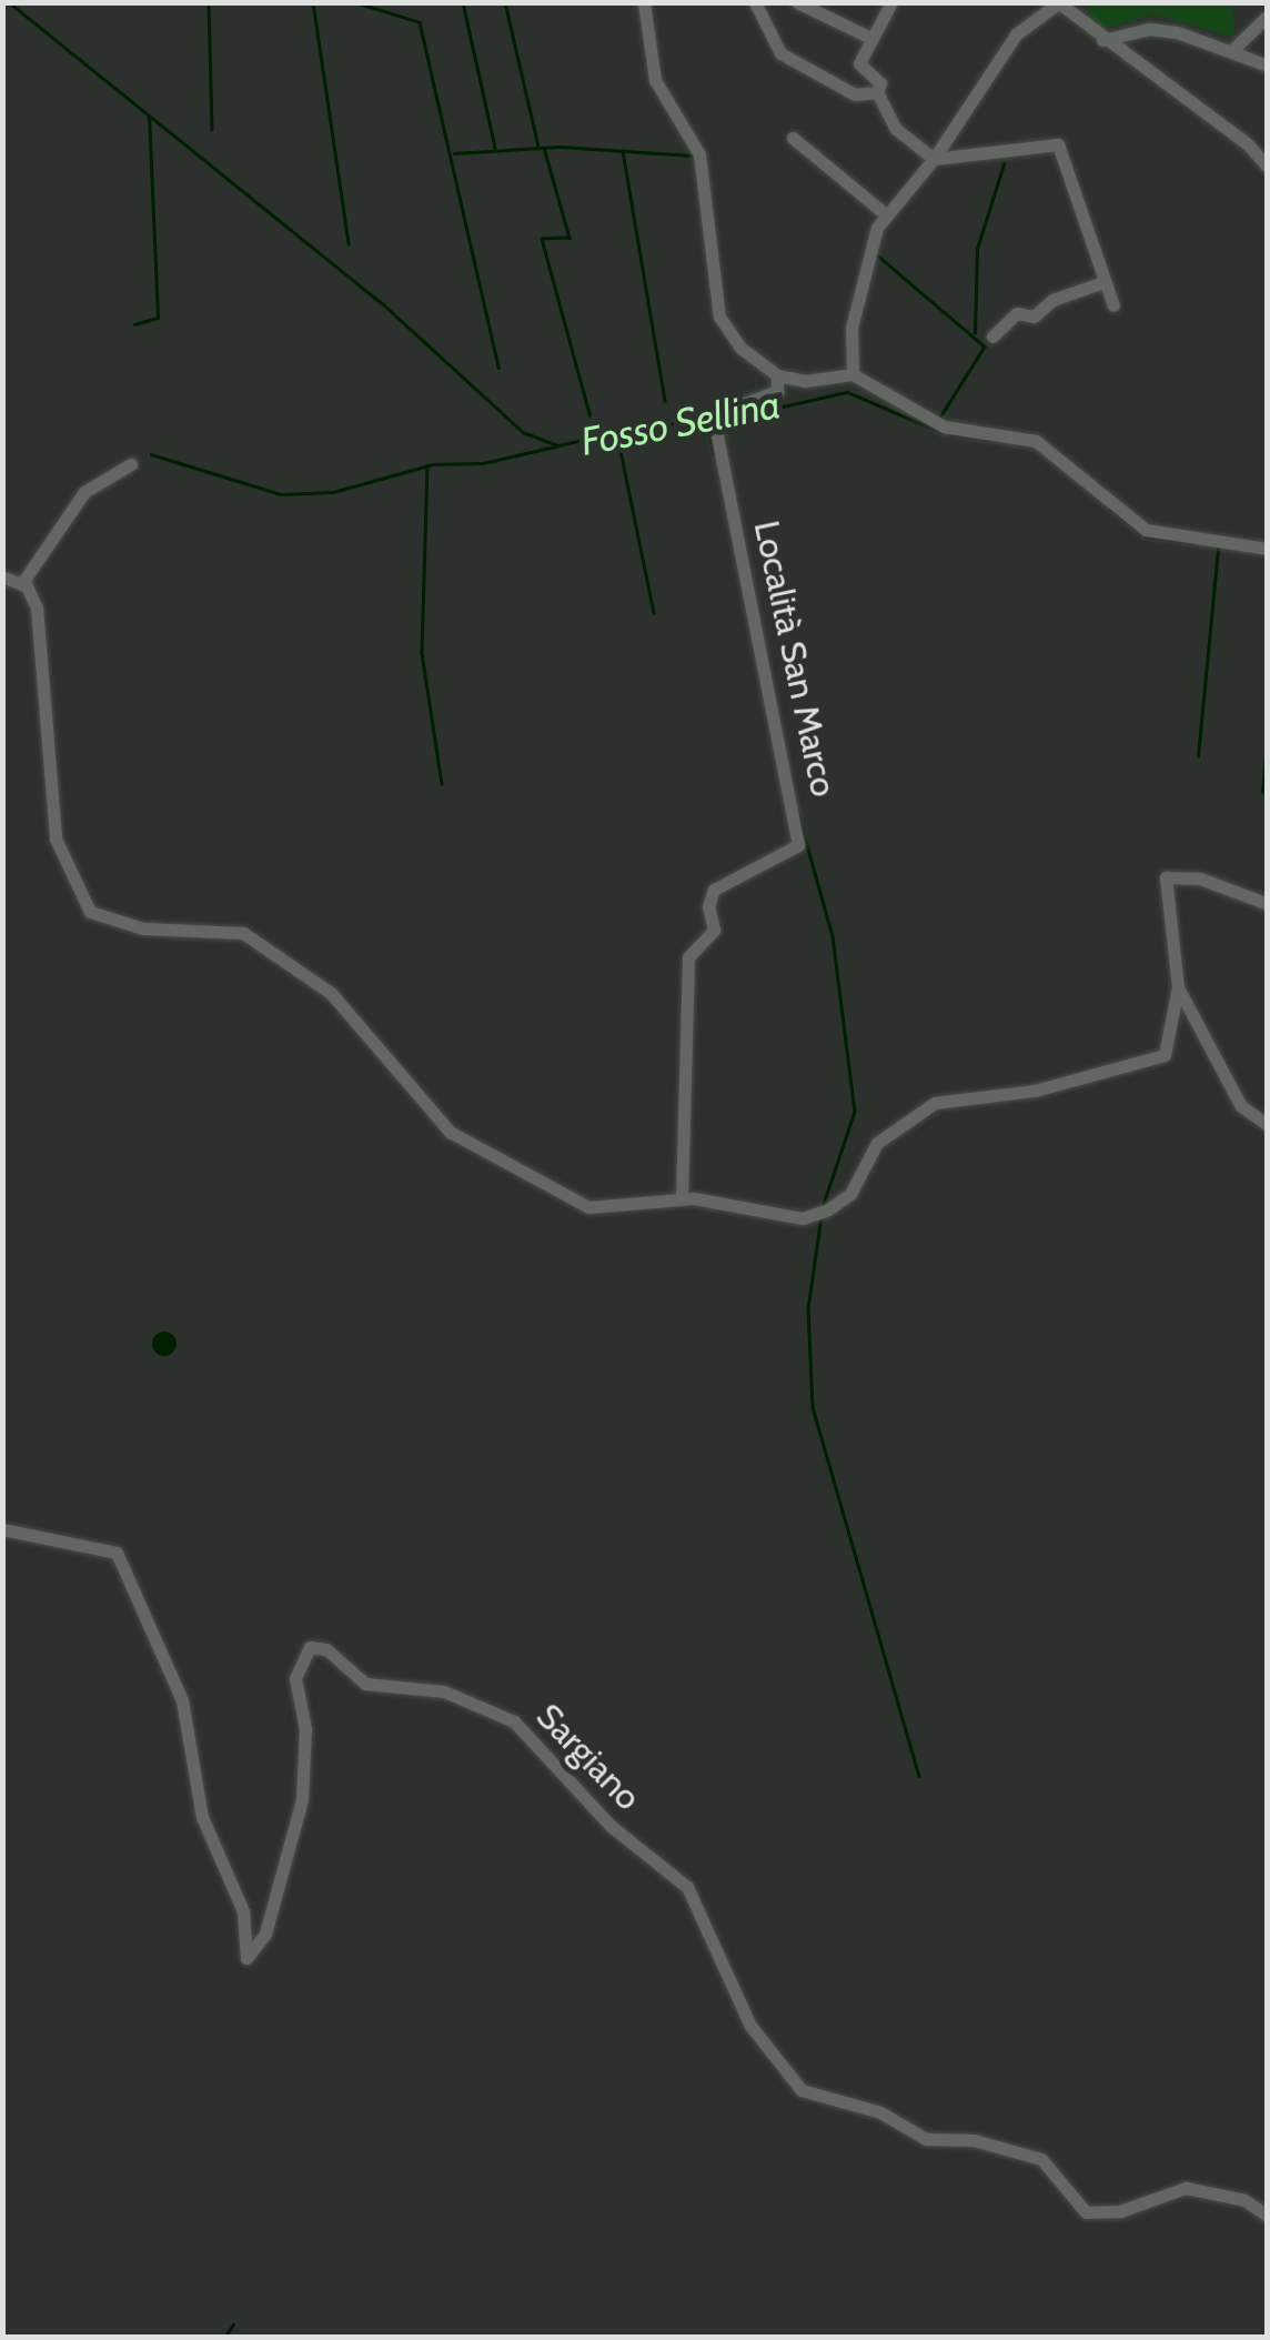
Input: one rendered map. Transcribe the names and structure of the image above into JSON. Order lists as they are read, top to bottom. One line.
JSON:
{"streets":{"street":["Località San Marco","Sargiano"]},"water":["Fosso Sellina"]}
